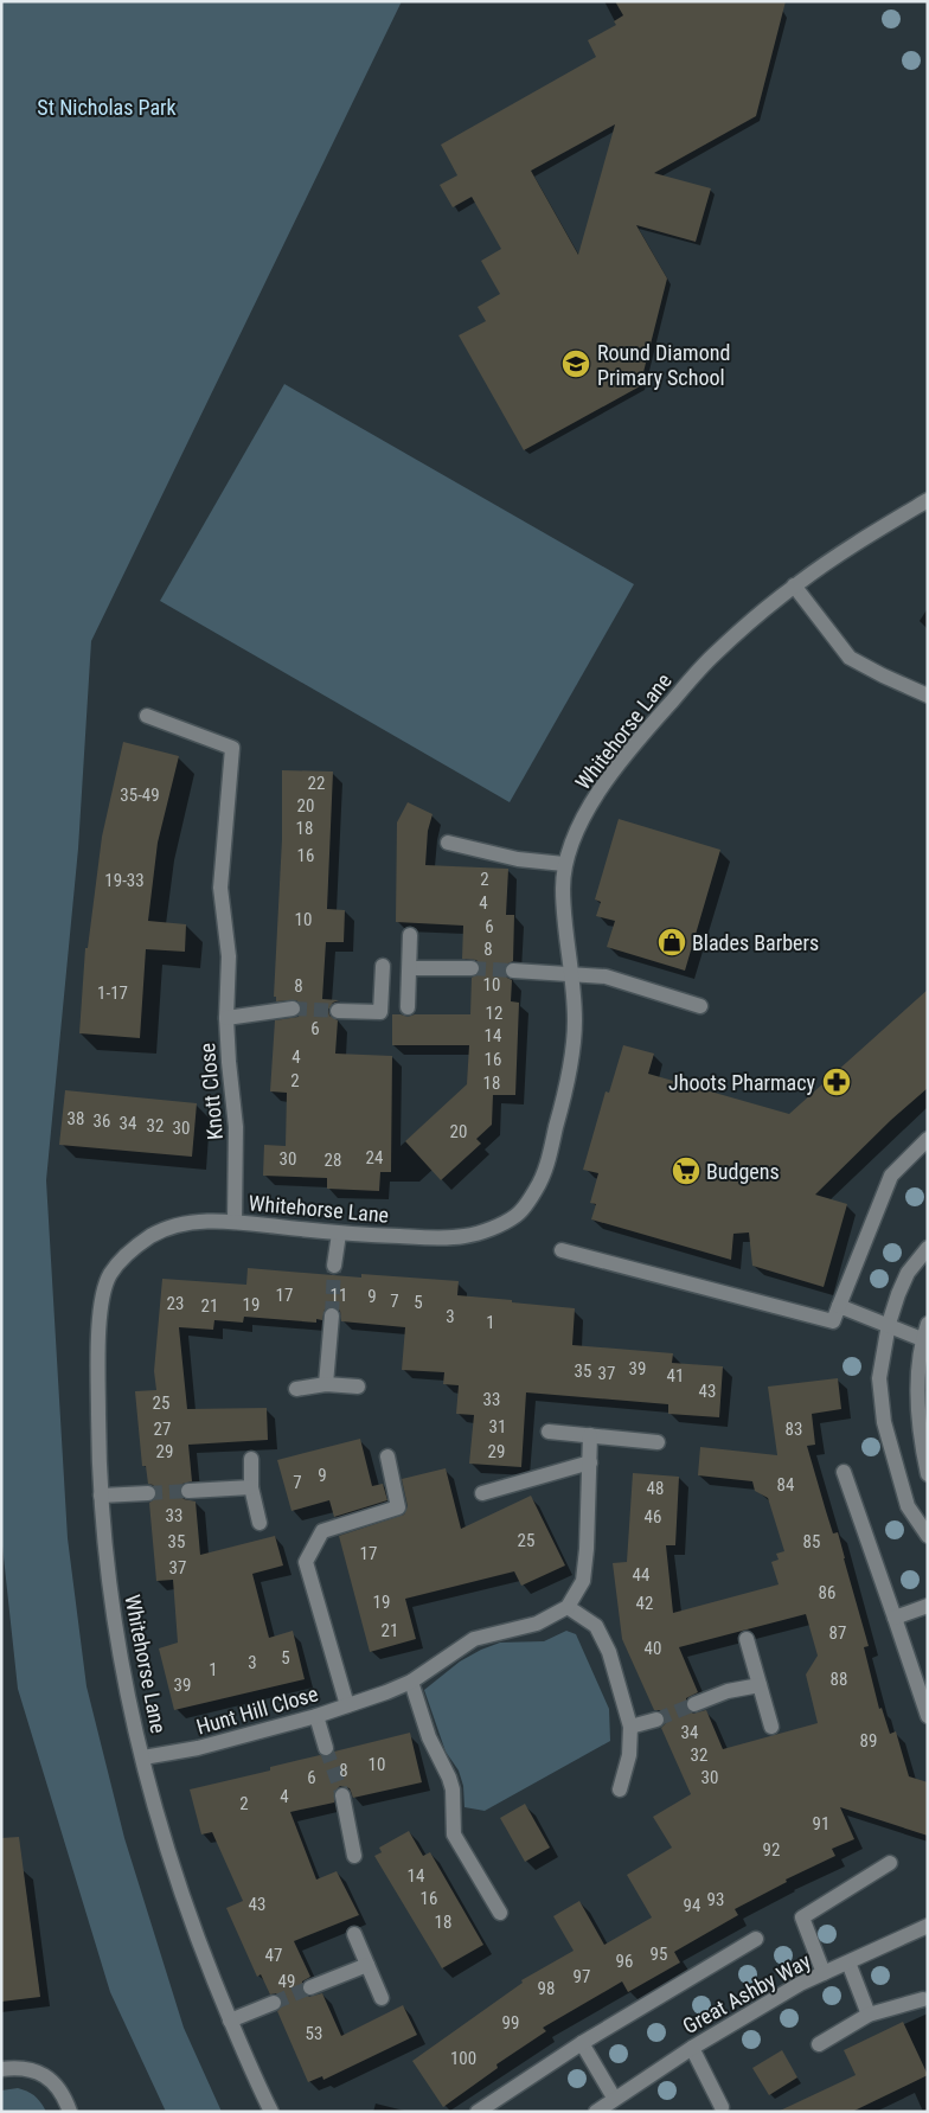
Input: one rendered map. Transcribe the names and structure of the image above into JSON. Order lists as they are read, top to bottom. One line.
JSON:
{"streets":{"street":["Whitehorse Lane","Knott Close","Hunt Hill Close","Great Ashby Way"]},"crossings":[["Whitehorse Lane","Knott Close"],["Whitehorse Lane","Hunt Hill Close"]],"parks":["St Nicholas Park"],"places":{"school or university":["Round Diamond Primary School"],"shop":["Blades Barbers"],"pharmacy":["Jhoots Pharmacy"],"supermarket":["Budgens"]},"house_numbers":["22","35-49","20","18","16","2","19-33","4","10","6","8","10","8","1-17","12","6","14","4","16","2","18","38","36","34","32","30","20","24","30","28","17","11","9","7","5","23","19","21","3","1","39","35","37","41","43","33","25","31","27","83","29","29","9","7","84","48","33","46","25","35","85","17","37","44","86","19","42","21","87","40","5","3","1","88","39","34","89","32","10","8","6","30","4","2","91","92","14","16","93","43","94","18","95","47","96","97","49","98","99","53","100"]}
